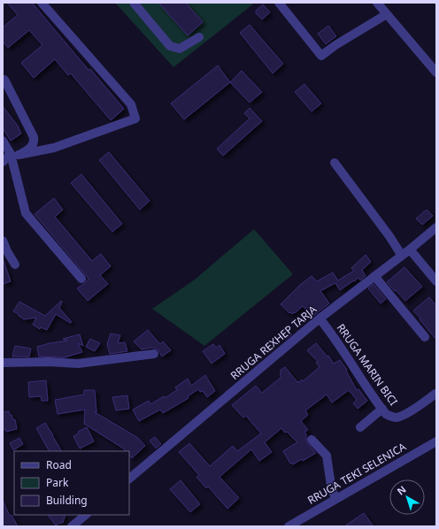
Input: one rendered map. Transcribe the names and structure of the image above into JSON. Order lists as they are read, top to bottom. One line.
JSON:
{"streets":{"street":["RRUGA REXHEP TARJA","RRUGA MARIN BICI","RRUGA TEKI SELENICA"]},"crossings":[["RRUGA REXHEP TARJA","RRUGA MARIN BICI"]],"legend":["Road","Park","Building"],"north":"top left"}
